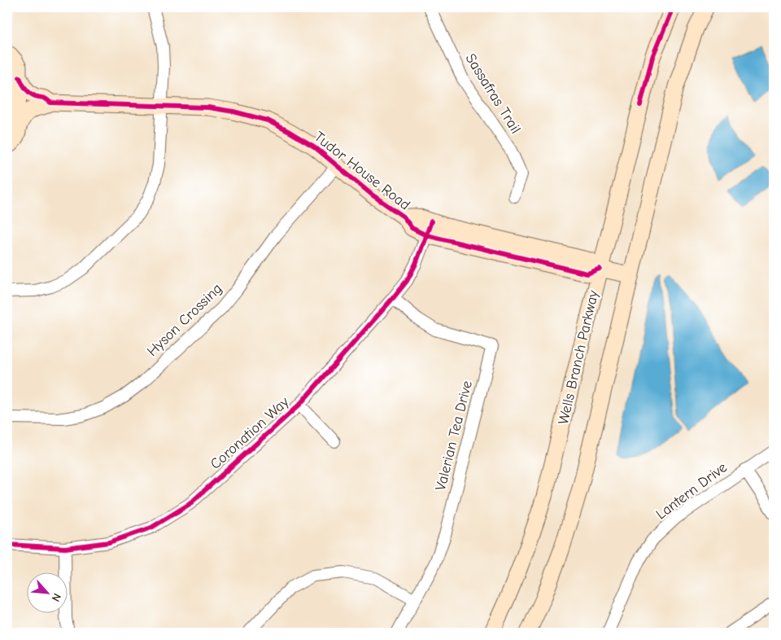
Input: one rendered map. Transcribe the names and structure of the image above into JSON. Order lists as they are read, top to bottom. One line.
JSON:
{"streets":{"main road":["Tudor House Road","Wells Branch Parkway"],"street":["Sassafras Trail","Hyson Crossing","Coronation Way","Valerian Tea Drive","Lantern Drive"]},"crossings":[["Tudor House Road","Hyson Crossing"],["Tudor House Road","Wells Branch Parkway"],["Tudor House Road","Coronation Way"],["Coronation Way","Valerian Tea Drive"]],"north":"bottom right"}
